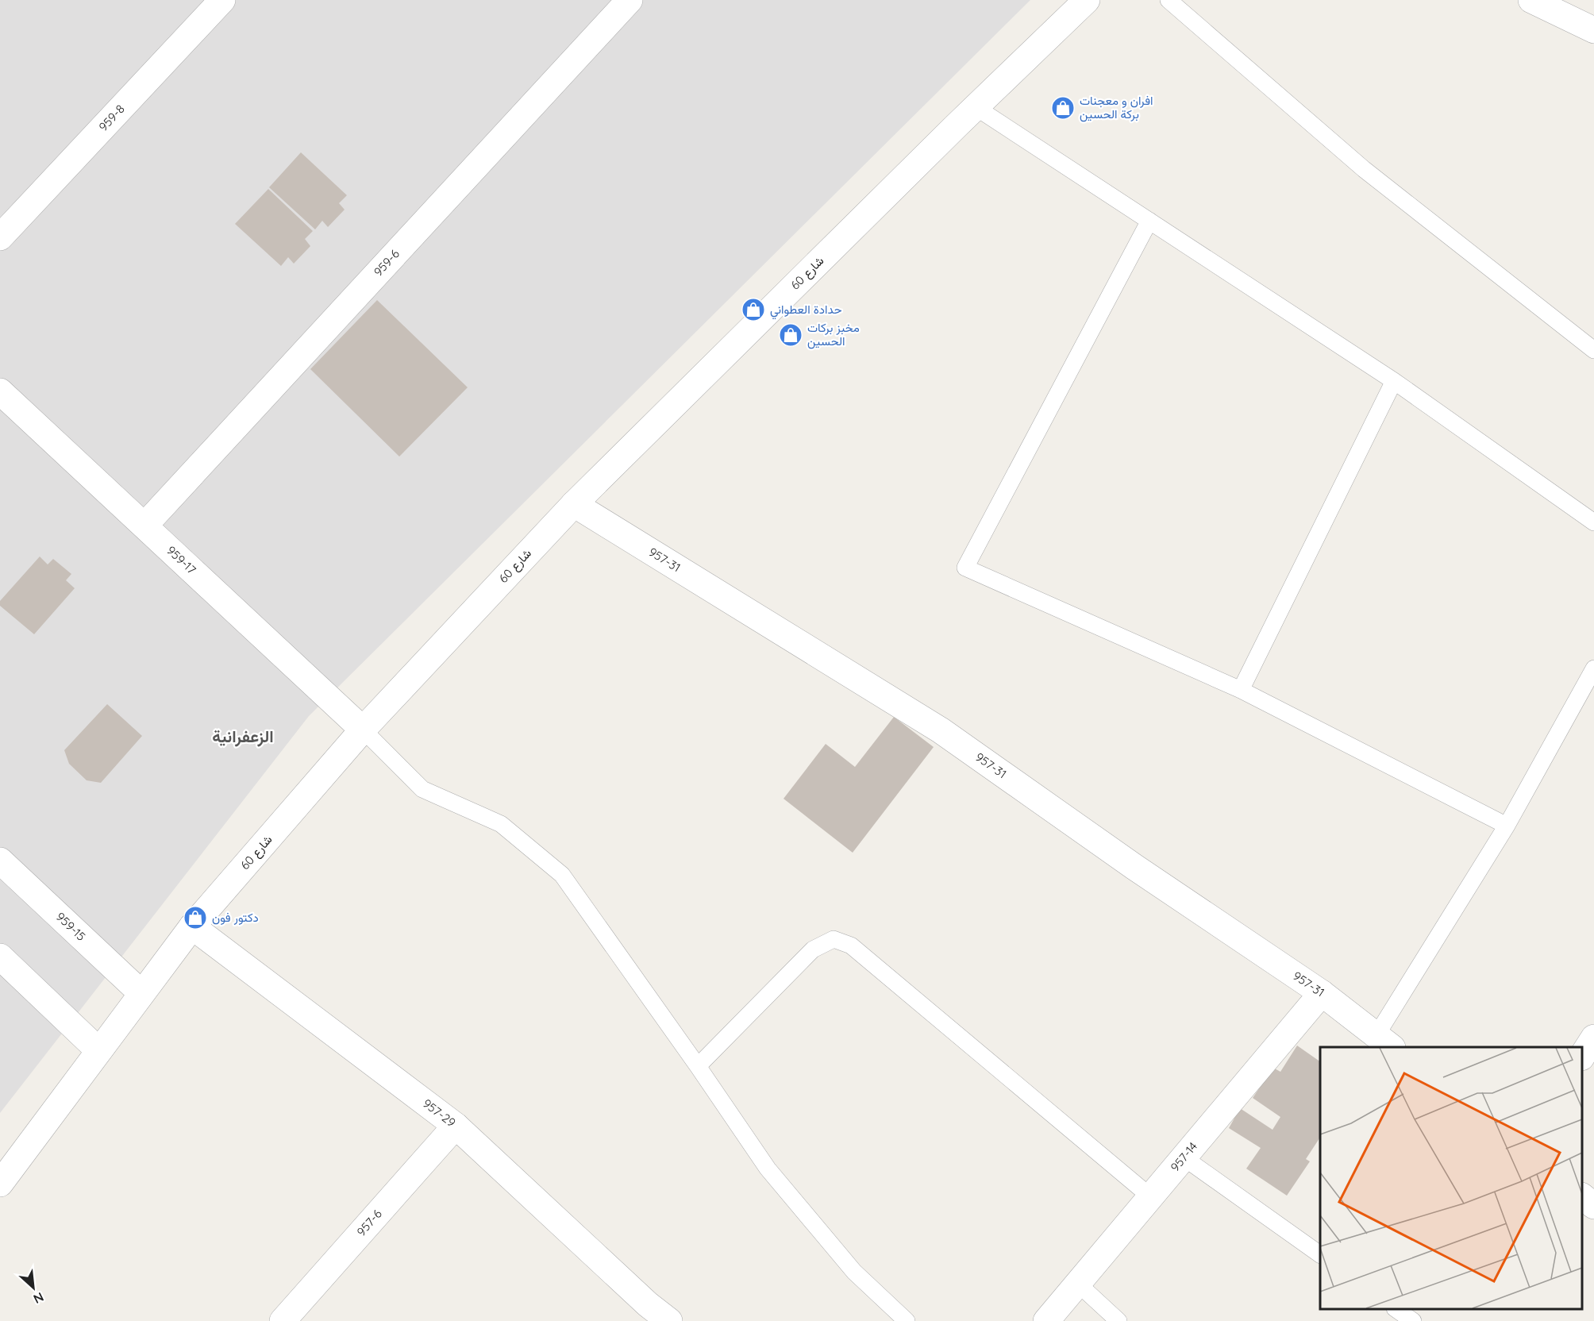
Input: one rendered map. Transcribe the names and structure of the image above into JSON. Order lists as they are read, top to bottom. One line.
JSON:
{"streets":{"street":["959-8","959-6","شارع 60","957-31","959-17","959-15","957-29","957-14","957-6"]},"crossings":[["959-6","959-17"],["شارع 60","957-31"],["شارع 60","959-17"],["شارع 60","959-15"],["شارع 60","957-29"],["957-31","957-14"],["957-29","957-6"]],"districts":["الزعفرانية"],"places":{"shop":["افران و معجنات بركة الحسين","حدادة العطواني","مخبز بركات الحسين","دكتور فون"]},"north":"bottom right"}
